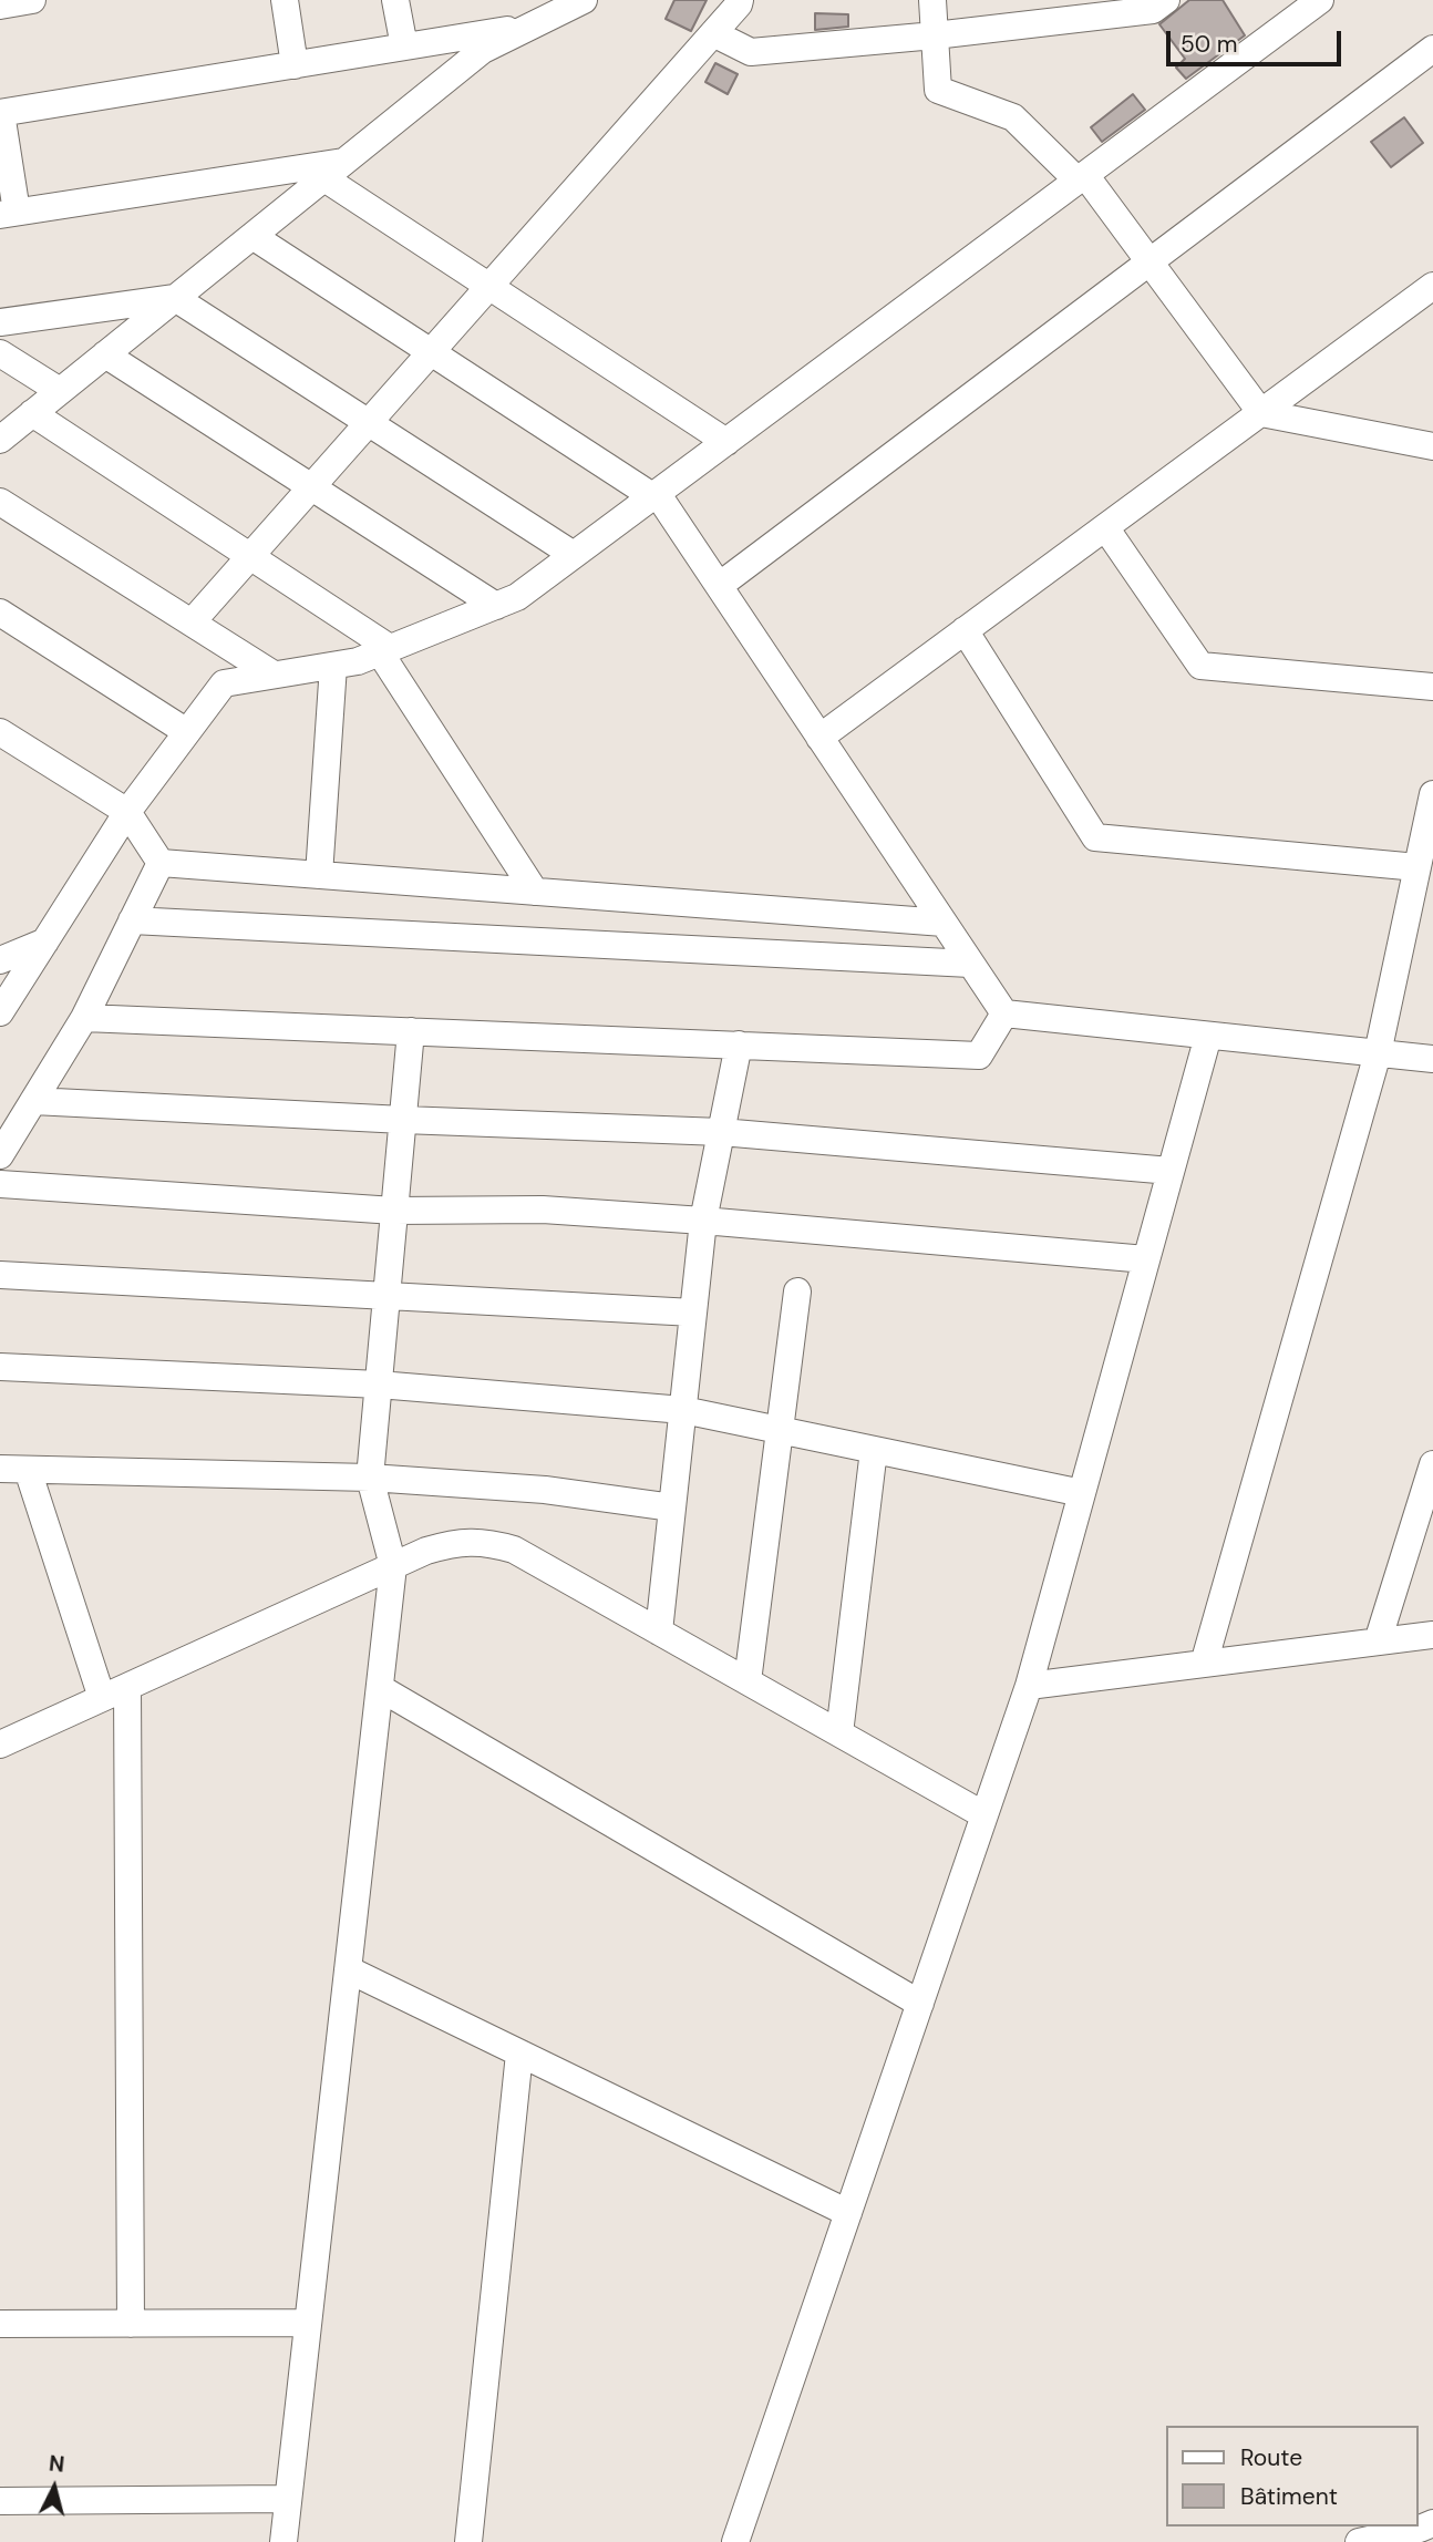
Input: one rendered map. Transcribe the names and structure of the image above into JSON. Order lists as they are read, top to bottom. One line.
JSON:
{"legend":["Route","Bâtiment"],"scale_bar":"50 m","north":"top"}
